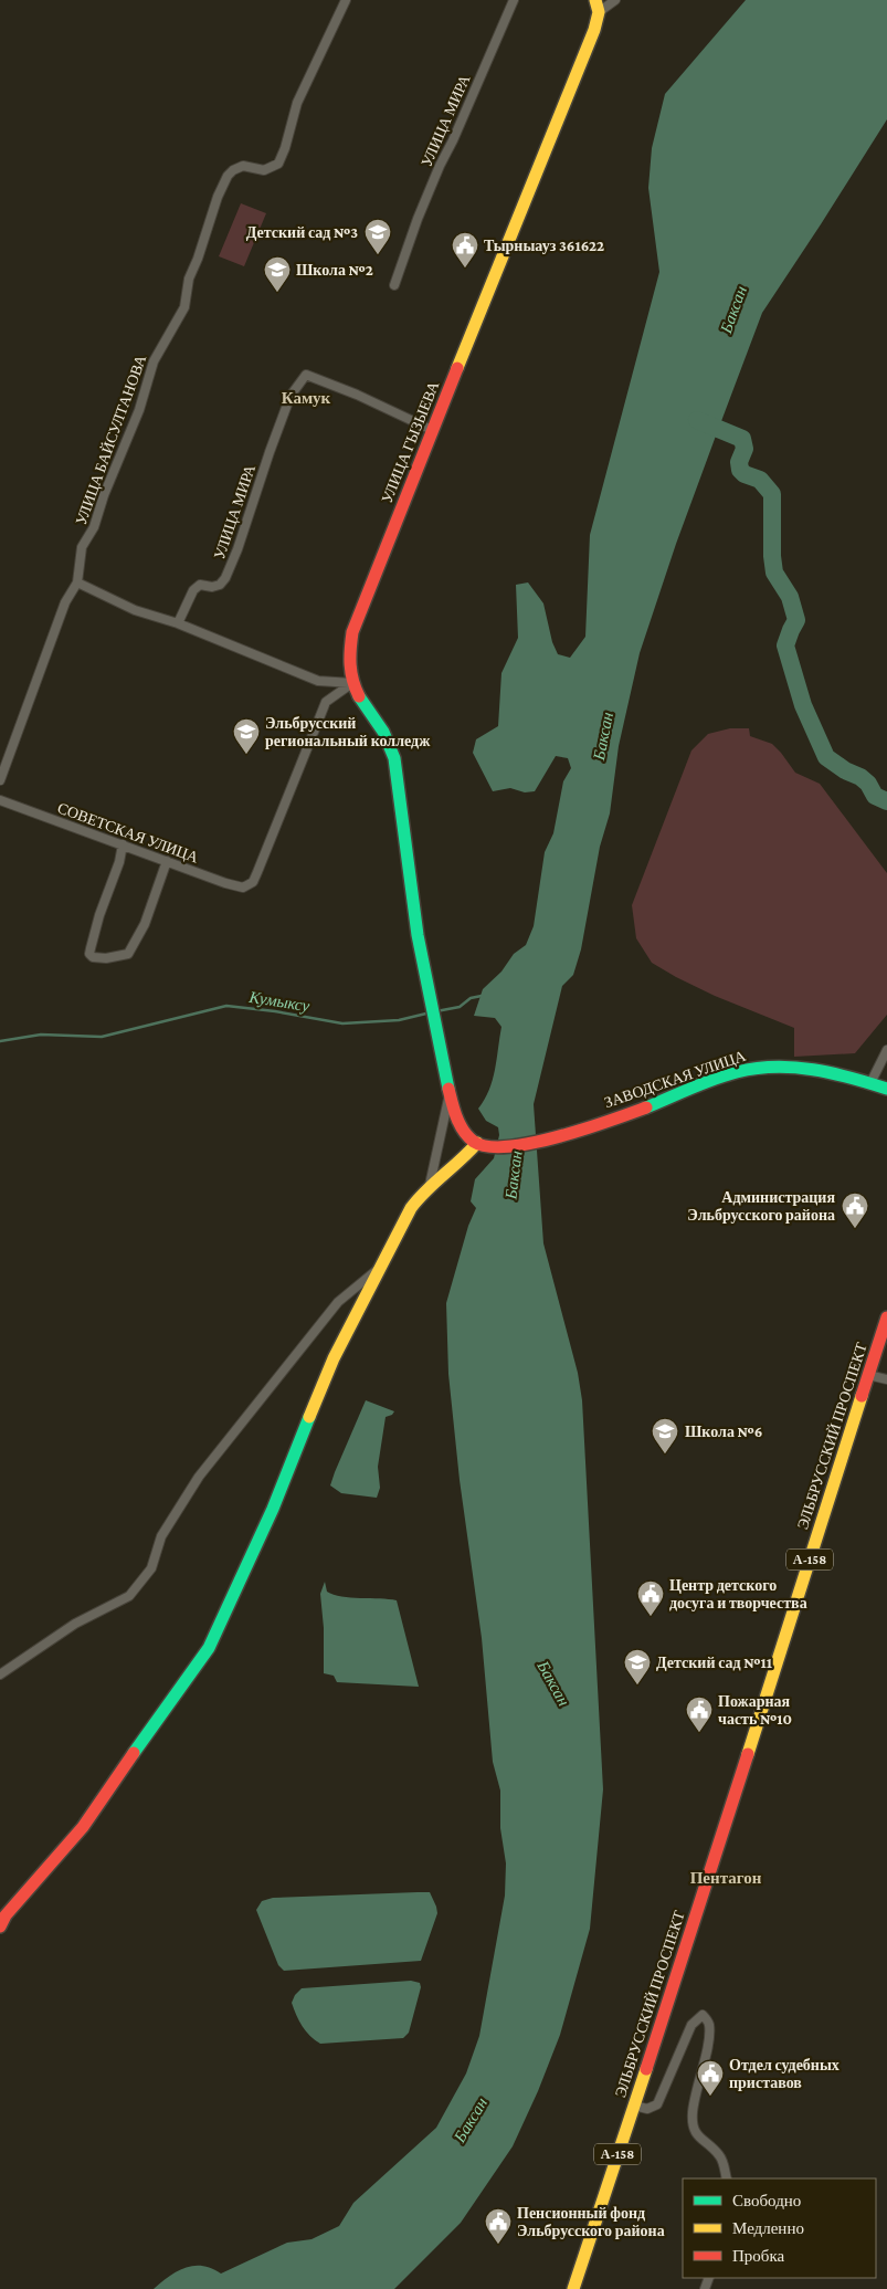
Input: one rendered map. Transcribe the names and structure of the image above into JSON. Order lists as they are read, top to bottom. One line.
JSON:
{"streets":{"street":["УЛИЦА МИРА","УЛИЦА БАЙСУЛТАНОВА","УЛИЦА ГЫЗЫЕВА","СОВЕТСКАЯ УЛИЦА","ЗАВОДСКАЯ УЛИЦА","ЭЛЬБРУССКИЙ ПРОСПЕКТ","А-158"]},"crossings":[["УЛИЦА МИРА","УЛИЦА ГЫЗЫЕВА"],["УЛИЦА ГЫЗЫЕВА","СОВЕТСКАЯ УЛИЦА"]],"districts":["Камук","Пентагон"],"water":["Баксан","Кумыксу"],"places":{"school or university":["Детский сад №3","Школа №2","Эльбрусский региональный колледж","Школа №6","Детский сад №11"],"public building":["Тырныауз 361622","Администрация Эльбрусского района","Центр детского досуга и творчества","Пожарная часть №10","Отдел судебных приставов","Пенсионный фонд Эльбрусского района"]},"legend":["Свободно","Медленно","Пробка"]}
